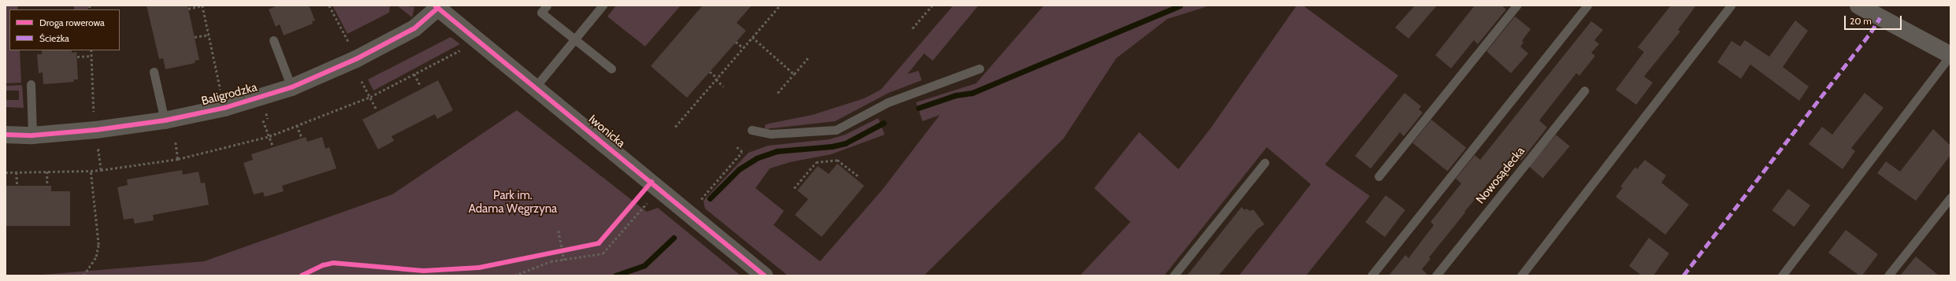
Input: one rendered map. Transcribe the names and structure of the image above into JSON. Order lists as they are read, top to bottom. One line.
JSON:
{"streets":{"street":["Baligrodzka","Iwonicka"],"lane":["Nowosądecka"]},"crossings":[["Baligrodzka","Iwonicka"]],"parks":["Park im. Adama Węgrzyna"],"legend":["Droga rowerowa","Ścieżka"],"scale_bar":"20 m"}
